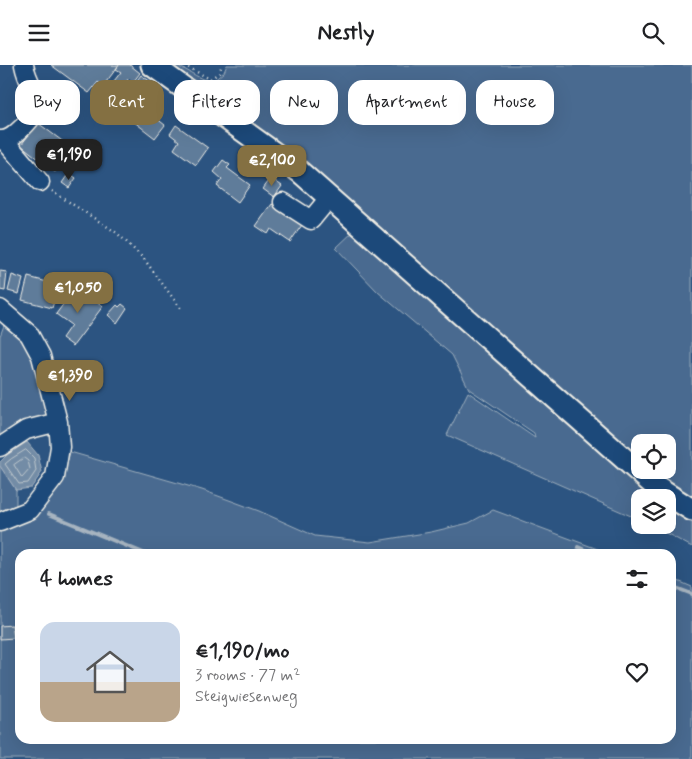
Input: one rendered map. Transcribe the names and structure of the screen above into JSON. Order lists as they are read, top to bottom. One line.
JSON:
{"page":{"header":"Nestly","chip":["Buy","Rent","Filters","New","Apartment","House"],"price":["€1,190","€2,100","€1,050","€1,390"],"heading":"4 homes","list":[{"name":"€1,190/mo","note":"3 rooms · 77 m² · Steigwiesenweg"}]}}
